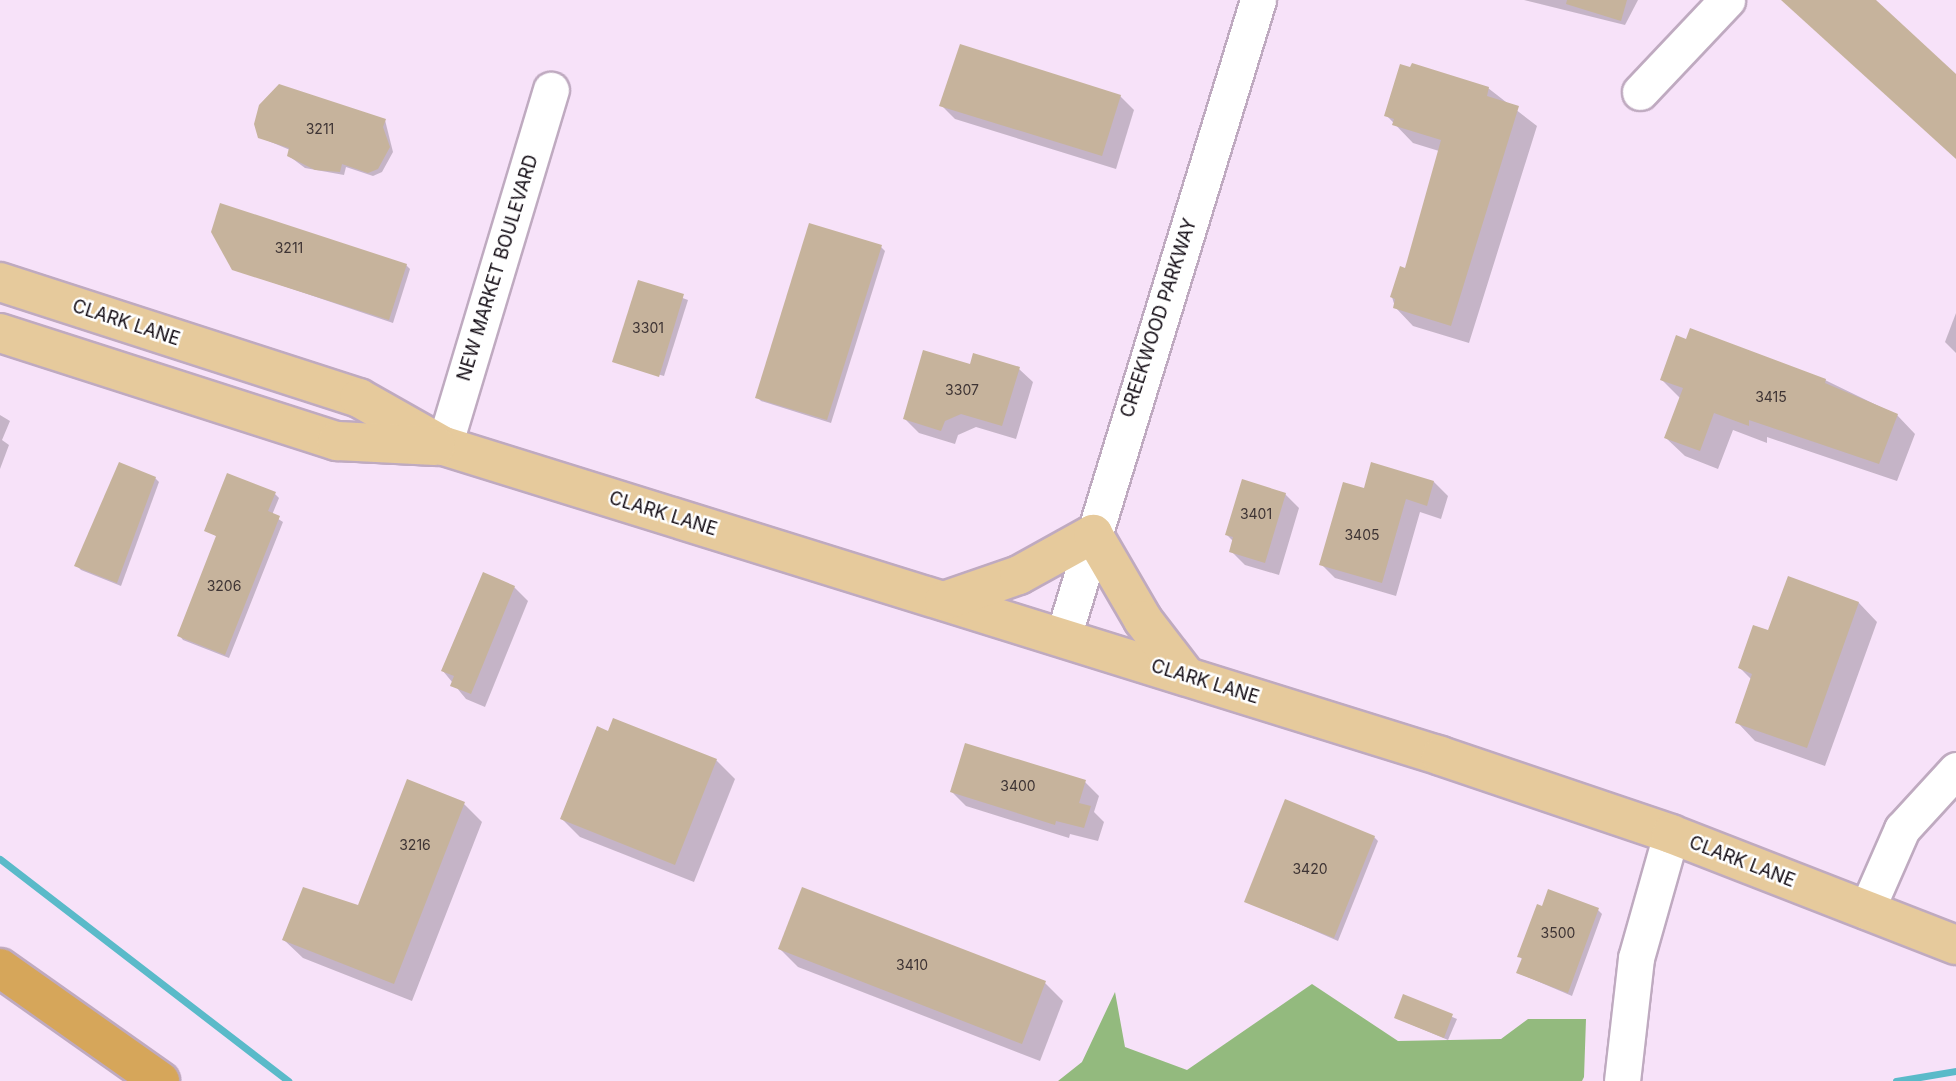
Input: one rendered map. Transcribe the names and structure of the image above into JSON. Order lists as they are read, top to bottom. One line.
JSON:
{"streets":{"main road":["CLARK LANE"],"street":["NEW MARKET BOULEVARD","CREEKWOOD PARKWAY"]},"crossings":[["NEW MARKET BOULEVARD","CLARK LANE"],["CREEKWOOD PARKWAY","CLARK LANE"]],"house_numbers":["3211","3211","3301","3307","3415","3401","3405","3206","3400","3216","3420","3500","3410"]}
